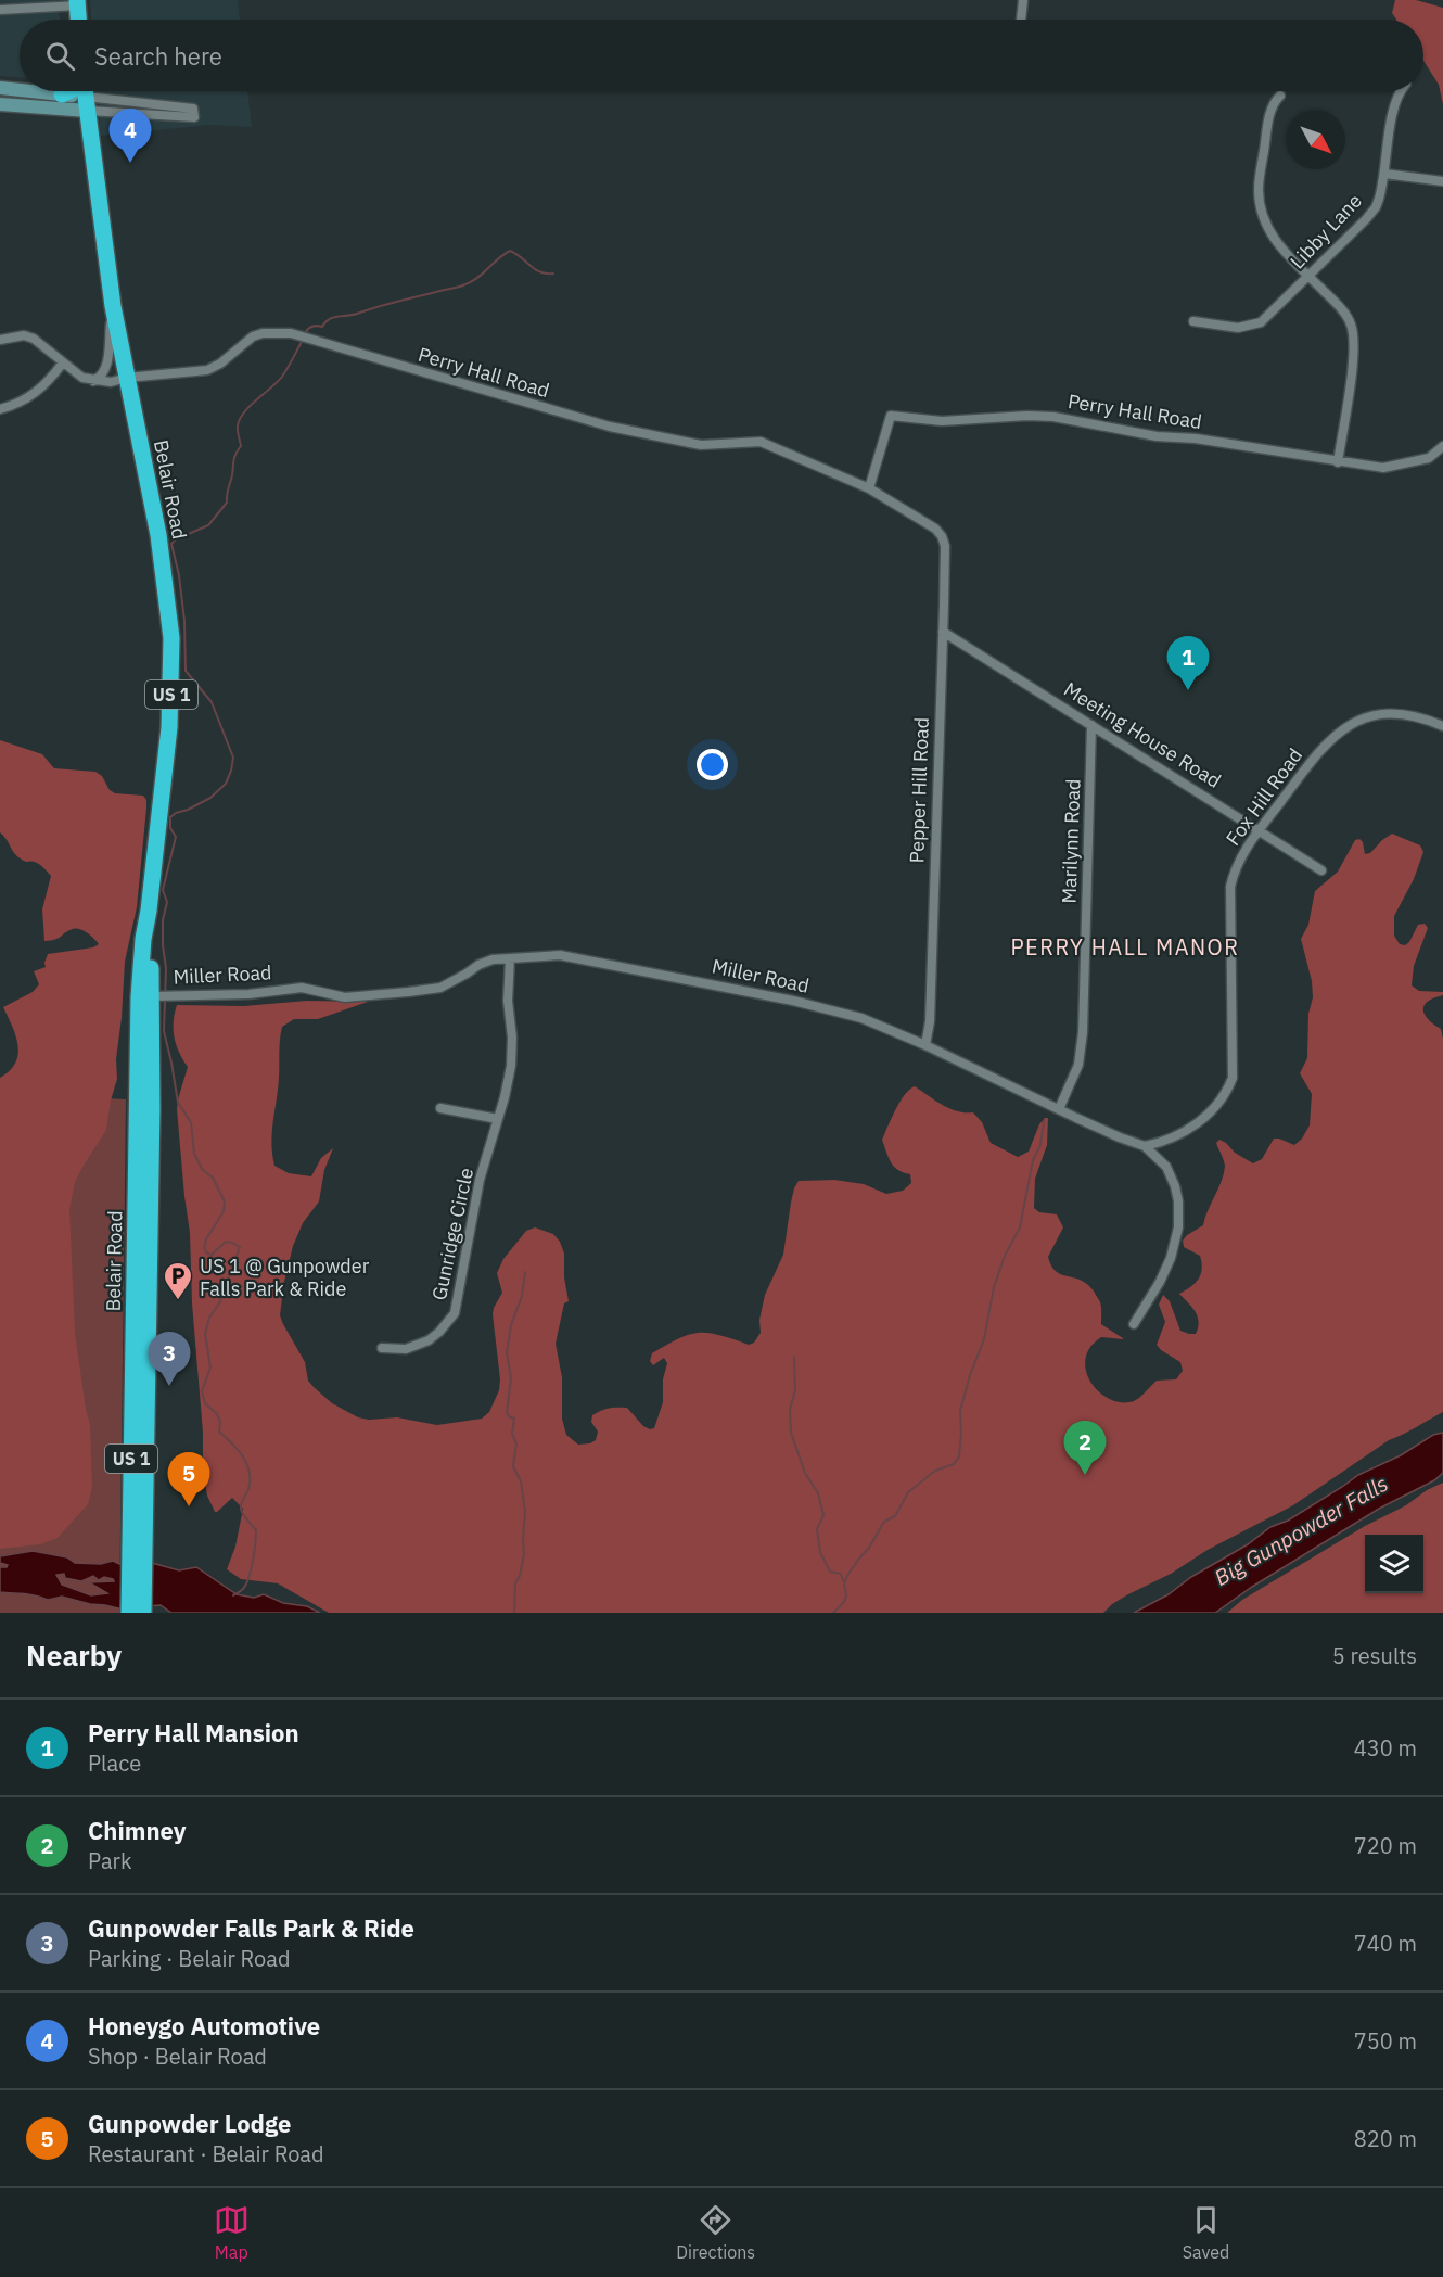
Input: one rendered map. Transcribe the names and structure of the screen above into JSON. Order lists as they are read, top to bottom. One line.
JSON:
{"streets":{"highway":["Belair Road","US 1"],"street":["Libby Lane","Perry Hall Road","Meeting House Road","Pepper Hill Road","Fox Hill Road","Marilynn Road","Miller Road","Gunridge Circle"]},"crossings":[["Perry Hall Road","Belair Road"],["Perry Hall Road","Pepper Hill Road"],["Belair Road","Miller Road"],["Meeting House Road","Pepper Hill Road"],["Meeting House Road","Fox Hill Road"],["Meeting House Road","Marilynn Road"],["Pepper Hill Road","Miller Road"],["Fox Hill Road","Miller Road"],["Marilynn Road","Miller Road"],["Miller Road","Gunridge Circle"]],"districts":["PERRY HALL MANOR"],"water":["Big Gunpowder Falls"],"places":{"parking":["US 1 @ Gunpowder Falls Park & Ride"]},"north":"bottom right","page":{"search":"Search here","pins":["4","1","3","2","5"],"heading":["Nearby","5 results"],"list":[{"mark":"1","name":"Perry Hall Mansion","note":"Place","value":"430 m"},{"mark":"2","name":"Chimney","note":"Park","value":"720 m"},{"mark":"3","name":"Gunpowder Falls Park & Ride","note":"Parking · Belair Road","value":"740 m"},{"mark":"4","name":"Honeygo Automotive","note":"Shop · Belair Road","value":"750 m"},{"mark":"5","name":"Gunpowder Lodge","note":"Restaurant · Belair Road","value":"820 m"}],"nav":["Map","Directions","Saved"]}}
